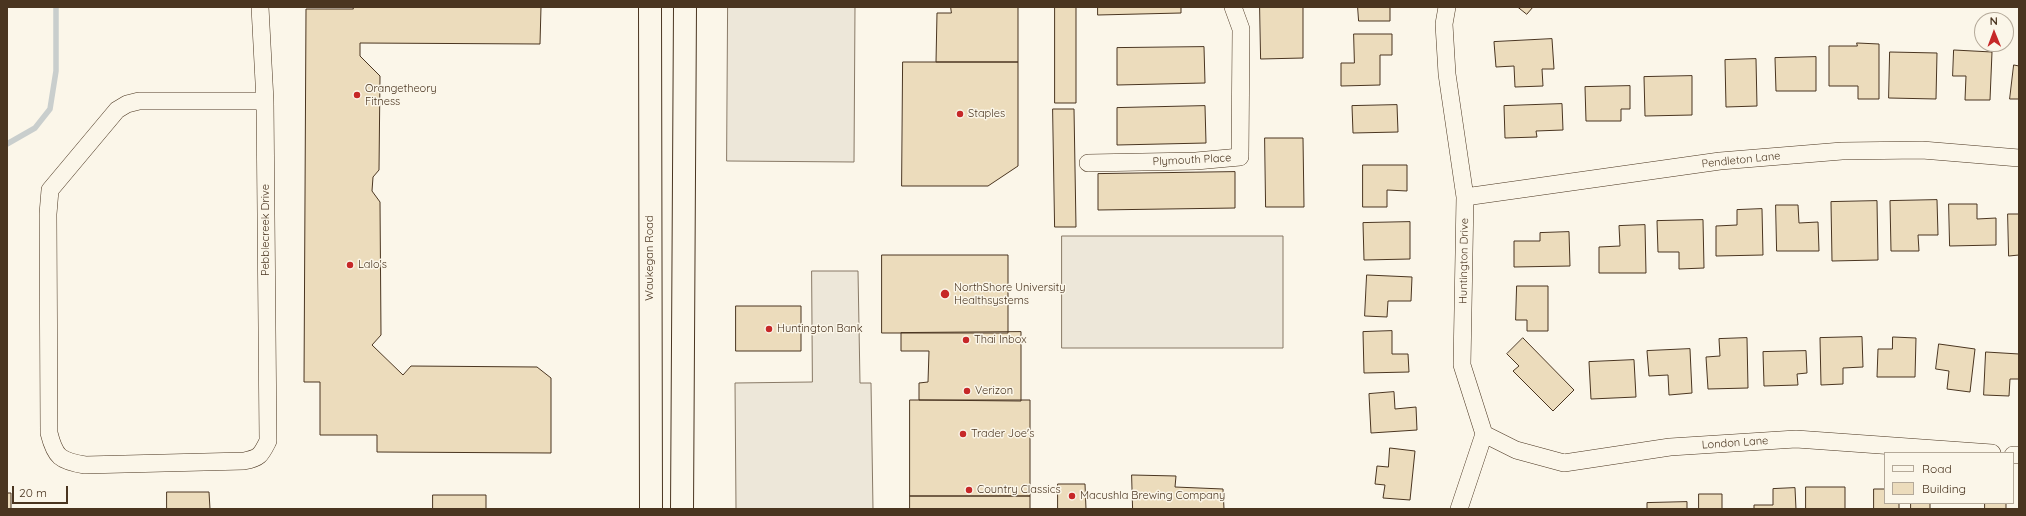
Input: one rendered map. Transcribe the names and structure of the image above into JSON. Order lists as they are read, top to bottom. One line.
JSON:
{"streets":{"main road":["Waukegan Road"],"street":["Plymouth Place","Pendleton Lane","Pebblecreek Drive","Huntington Drive","London Lane"]},"crossings":[["Pendleton Lane","Huntington Drive"],["Huntington Drive","London Lane"]],"places":["Orangetheory Fitness","Staples","Lalo's","NorthShore University Healthsystems","Huntington Bank","Thai Inbox","Verizon","Trader Joe's","Country Classics","Macushla Brewing Company"],"legend":["Road","Building"],"scale_bar":"20 m","north":"top"}
